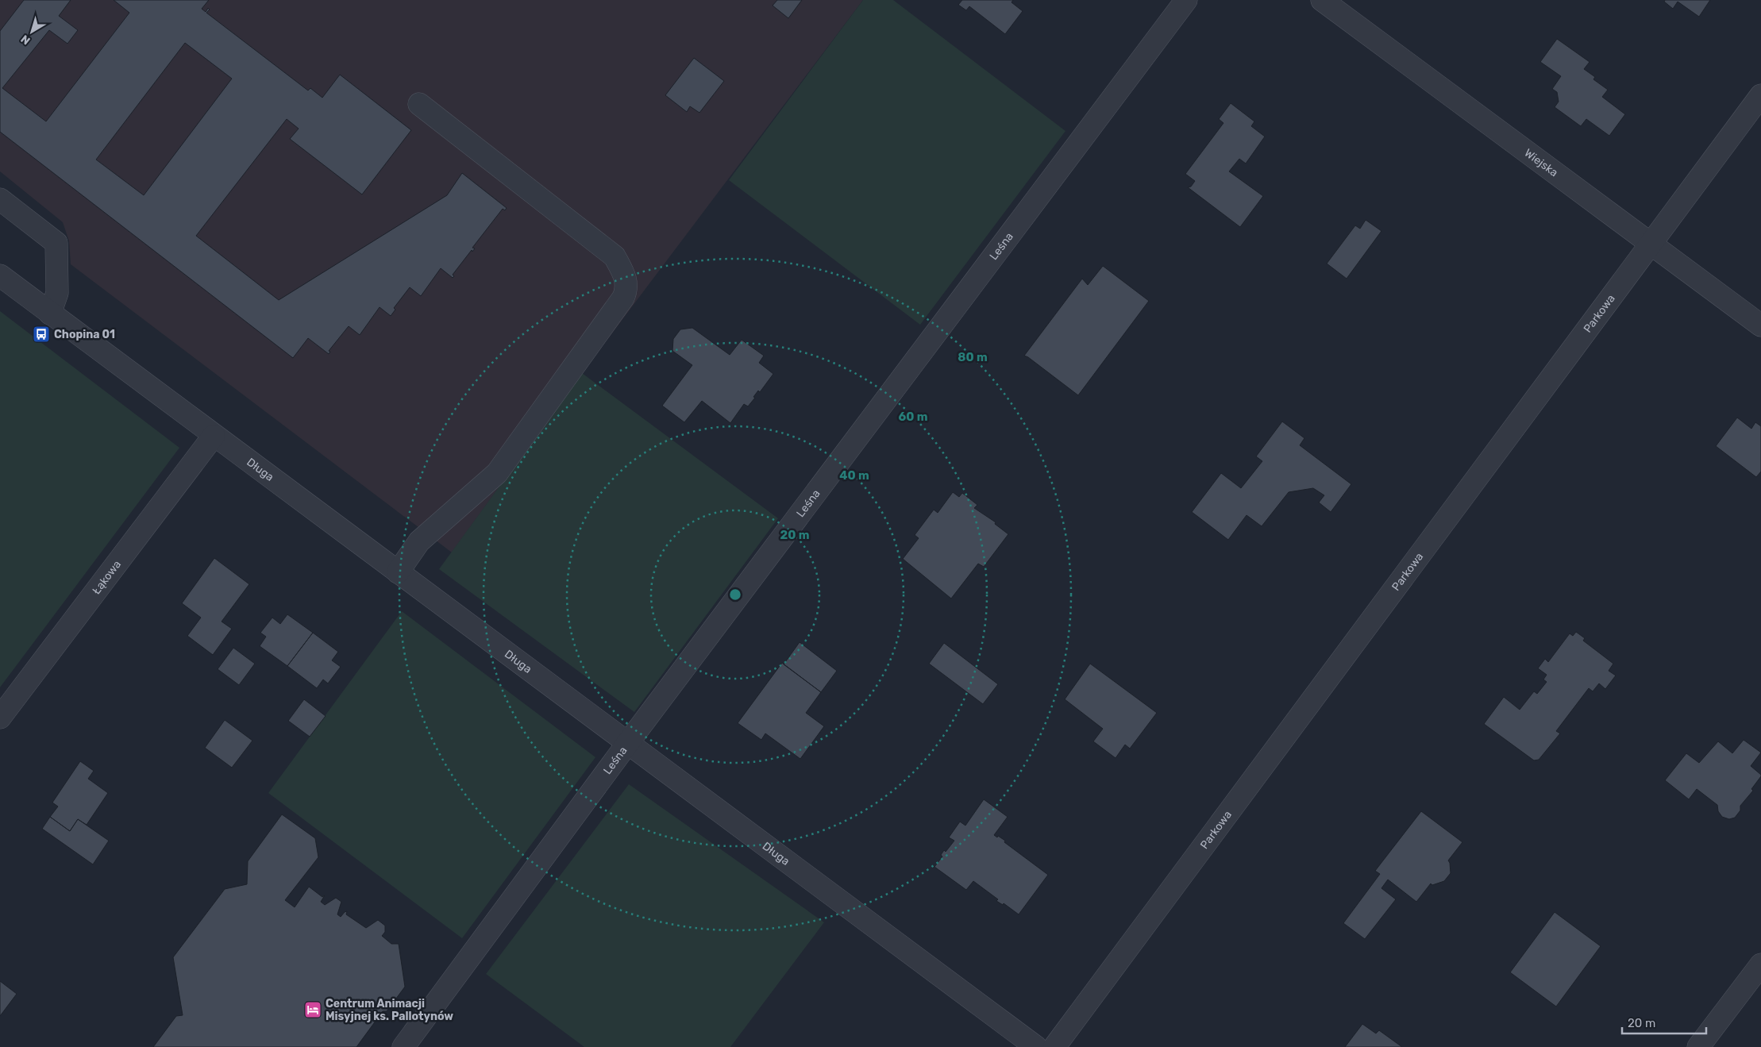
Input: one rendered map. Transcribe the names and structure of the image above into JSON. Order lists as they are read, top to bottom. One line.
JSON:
{"streets":{"street":["Wiejska","Leśna","Parkowa","Długa","Łąkowa"]},"crossings":[["Wiejska","Parkowa"],["Leśna","Długa"],["Długa","Łąkowa"]],"places":{"bus stop":["Chopina 01"],"hotel":["Centrum Animacji Misyjnej ks. Pallotynów"]},"scale_bar":"20 m","north":"bottom left","rings":["80 m","60 m","40 m","20 m"]}
